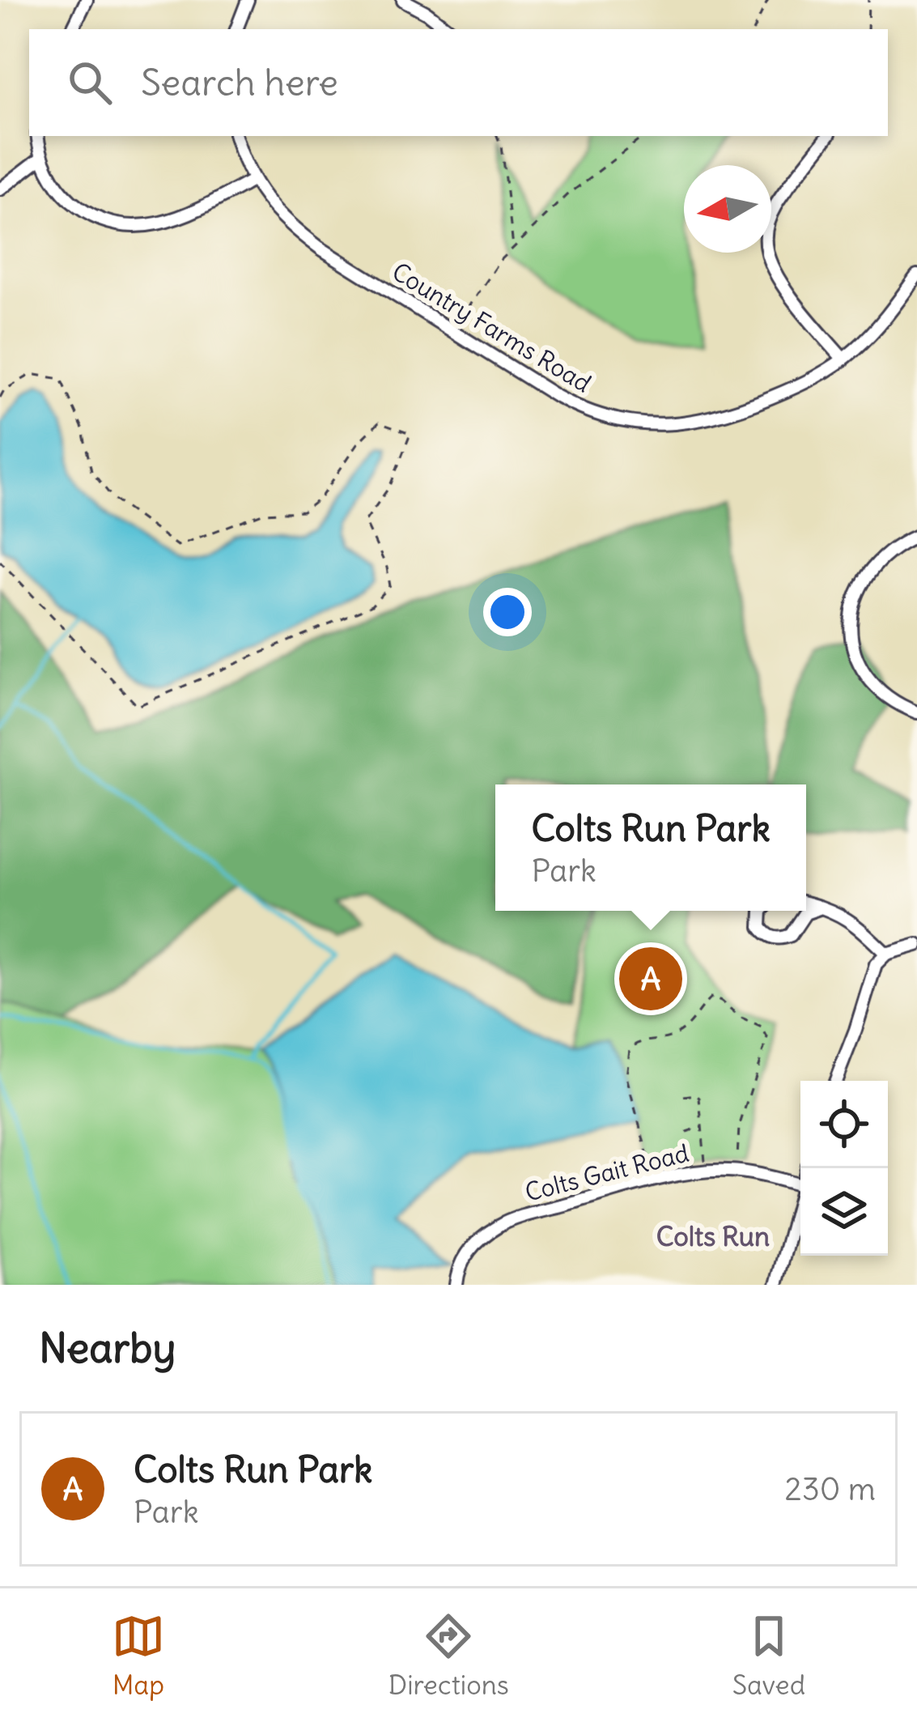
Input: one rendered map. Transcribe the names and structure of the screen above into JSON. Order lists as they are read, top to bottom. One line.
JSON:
{"streets":{"street":["Country Farms Road","Colts Gait Road"]},"districts":["Colts Run"],"north":"left","page":{"search":"Search here","popup":["Colts Run Park","Park"],"pins":"A","heading":"Nearby","list":[{"mark":"A","name":"Colts Run Park","note":"Park","value":"230 m"}],"nav":["Map","Directions","Saved"]}}
